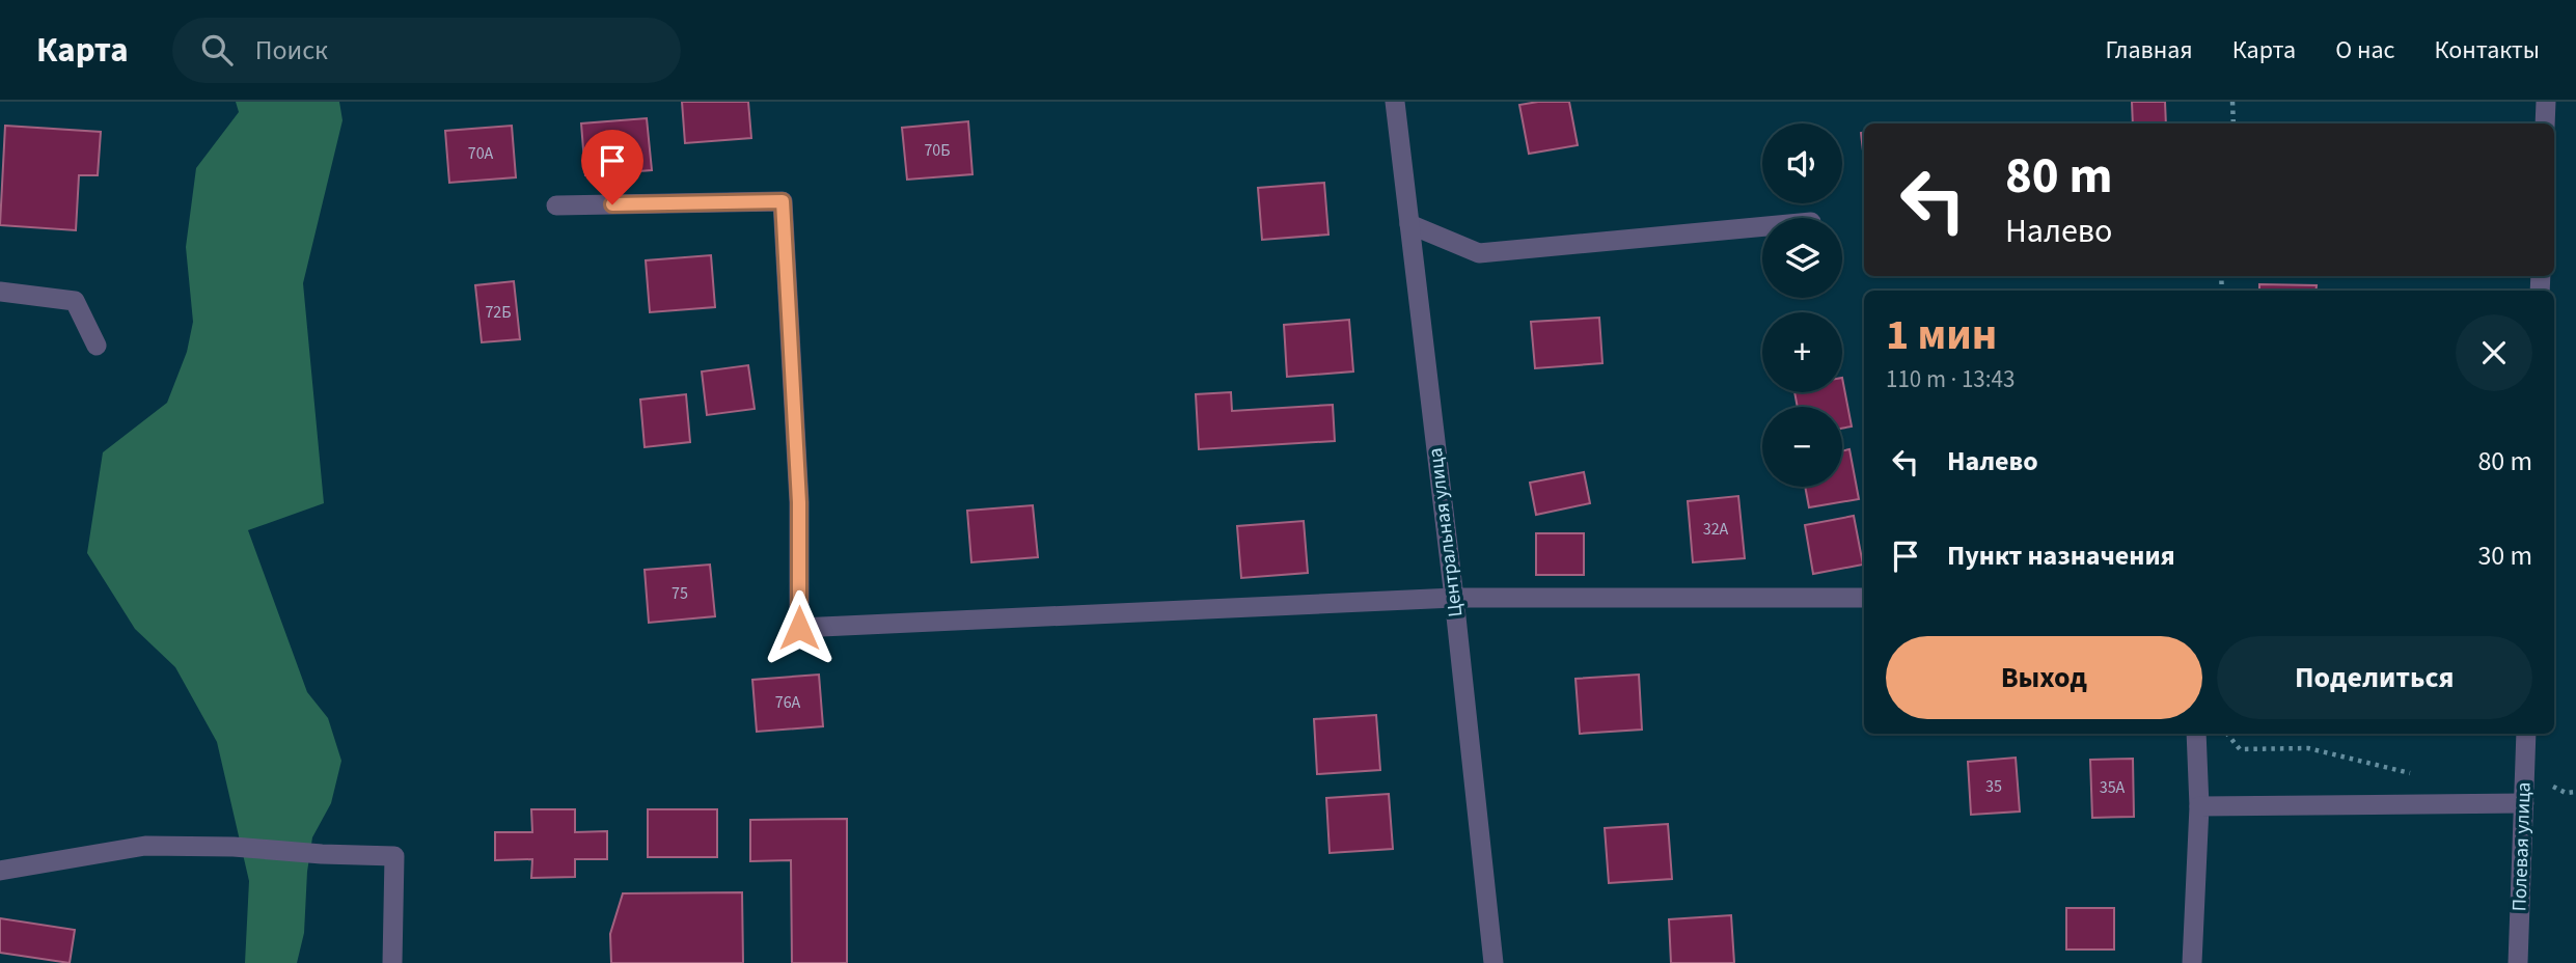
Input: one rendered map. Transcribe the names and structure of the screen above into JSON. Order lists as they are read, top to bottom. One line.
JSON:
{"streets":{"street":["Центральная улица","Полевая улица"]},"house_numbers":["70Б","70А","72Б","32А","75","76А","35","35А"],"page":{"header":"Карта","search":"Поиск","nav":["Главная","Карта","О нас","Контакты"],"map_buttons":["+","−"],"turn":["80 m","Налево"],"heading":["1 мин","110 m · 13:43"],"list":[{"name":"Налево","value":"80 m"},{"name":"Пункт назначения","value":"30 m"}],"buttons":["Выход","Поделиться"]}}
